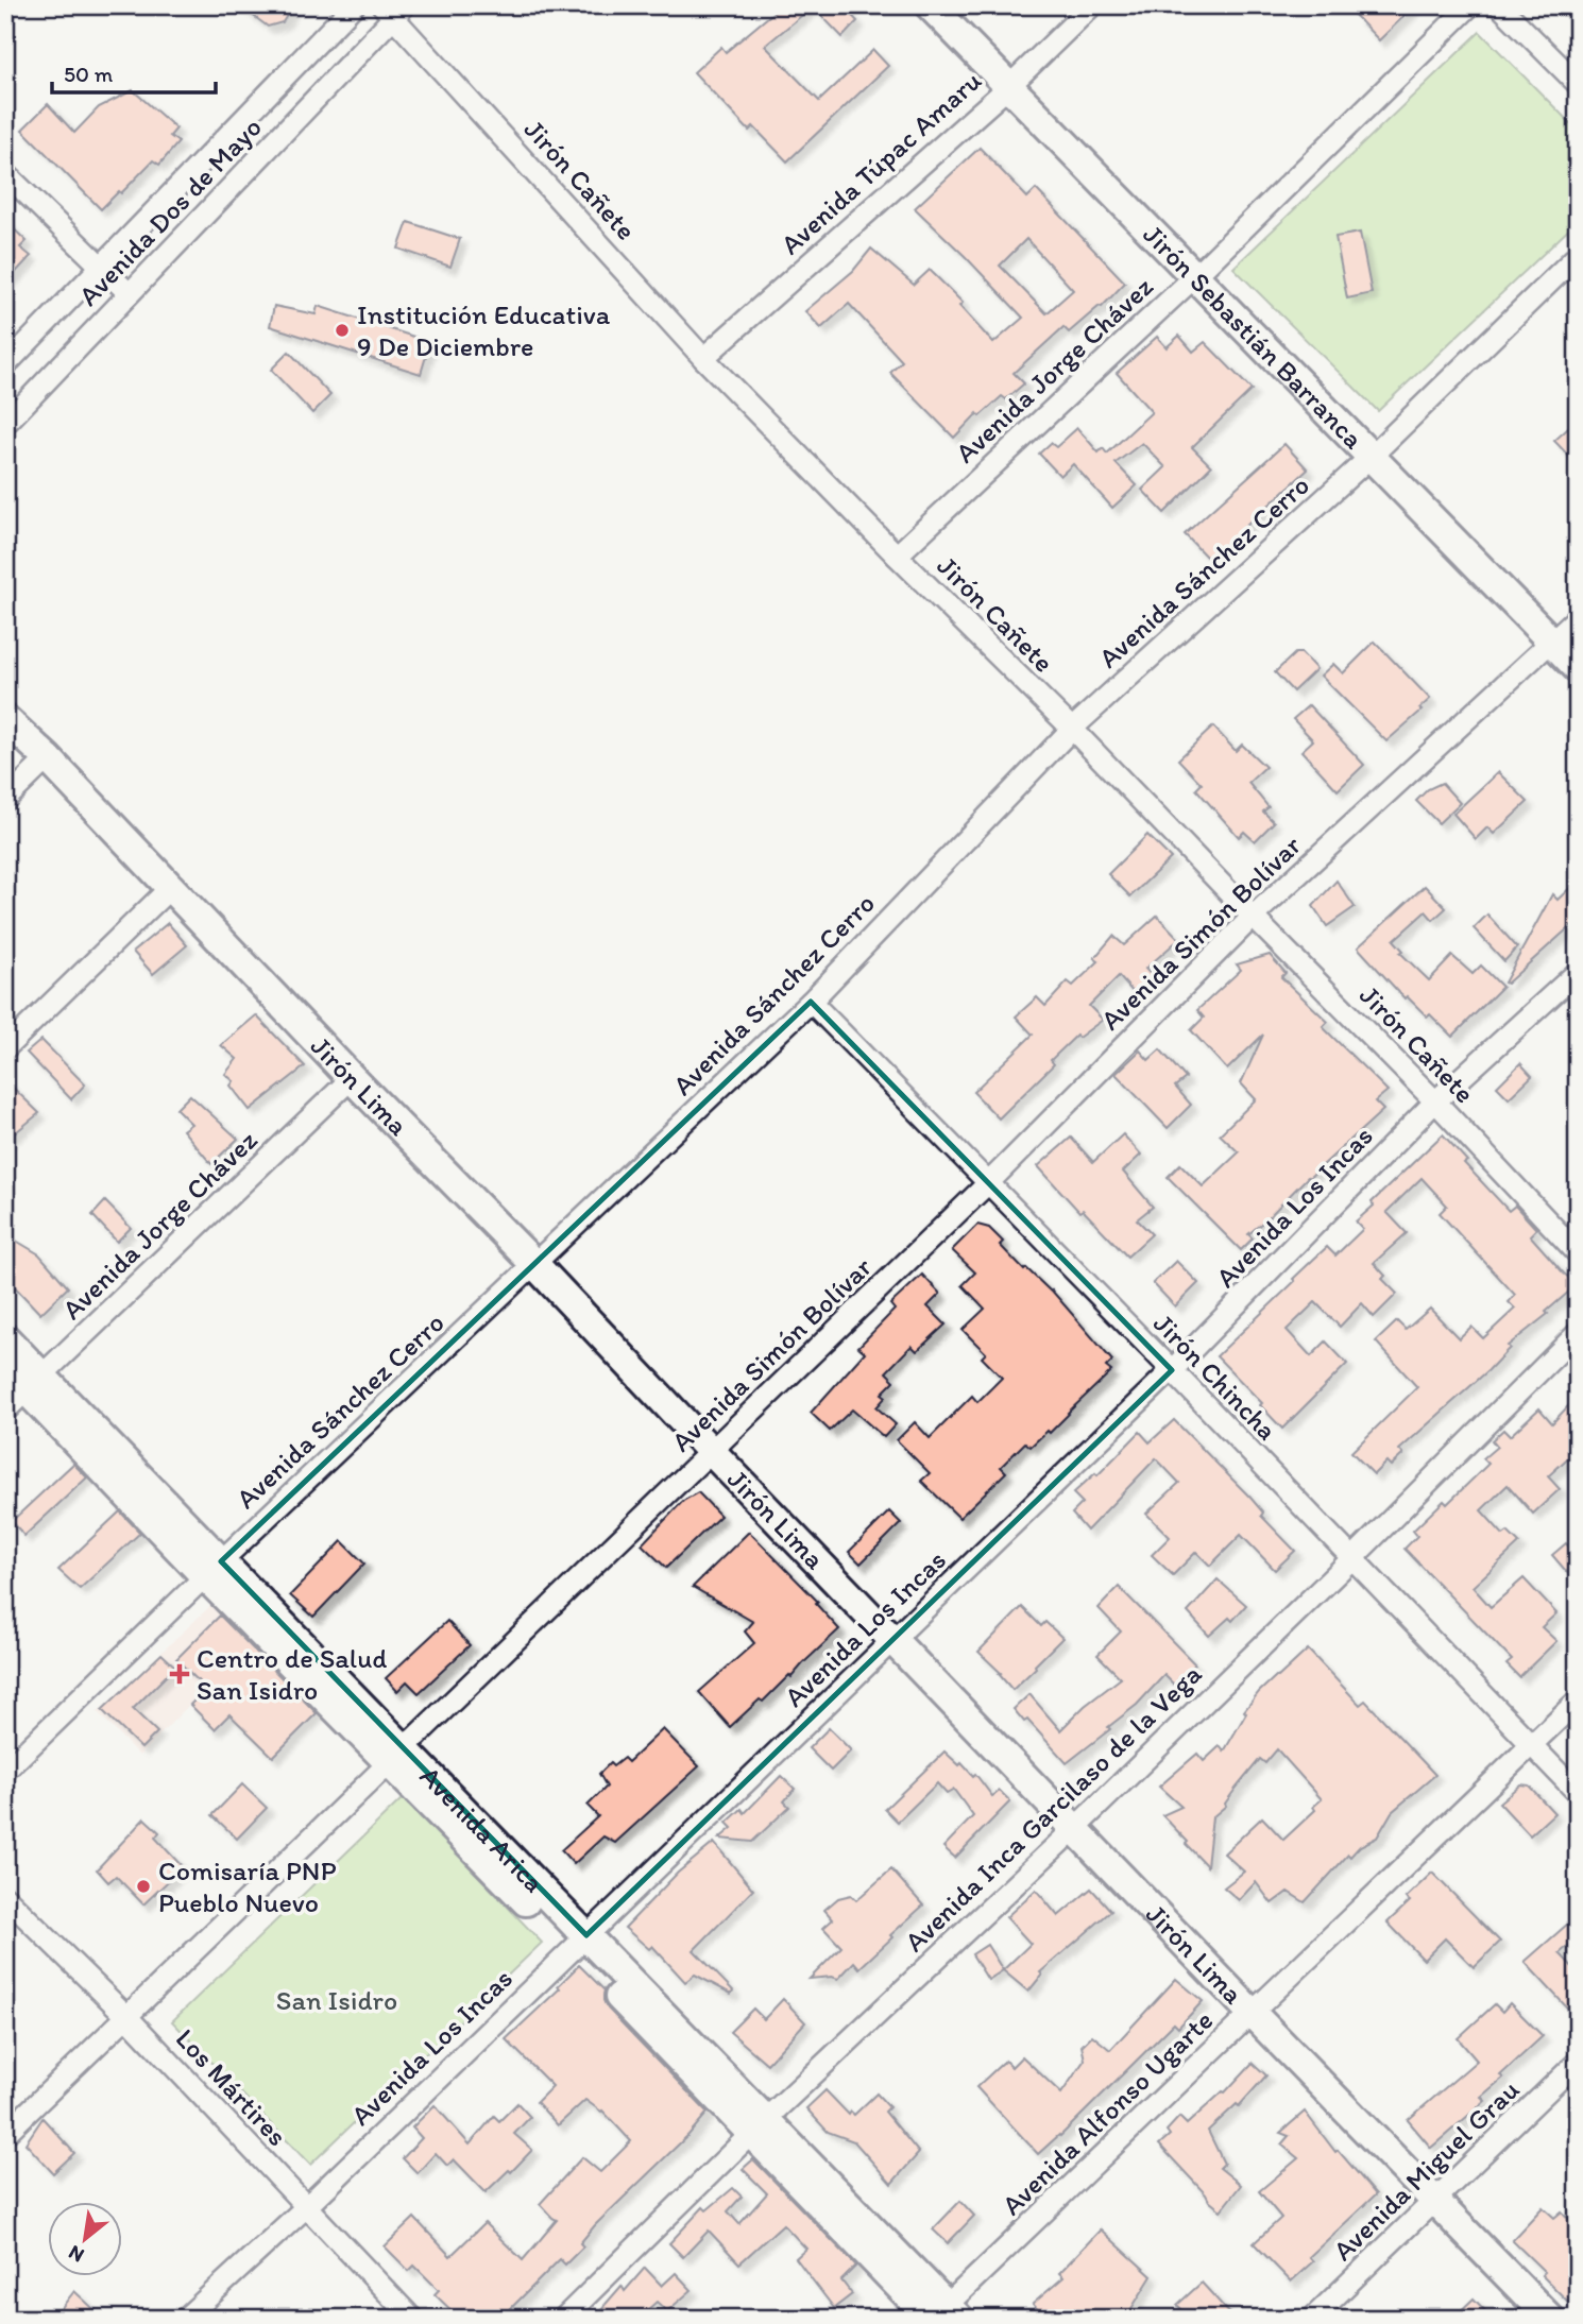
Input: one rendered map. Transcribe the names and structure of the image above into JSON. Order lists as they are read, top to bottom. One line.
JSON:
{"streets":{"street":["Avenida Túpac Amaru","Jirón Cañete","Avenida Dos de Mayo","Jirón Sebastián Barranca","Avenida Jorge Chávez","Avenida Sánchez Cerro","Avenida Simón Bolívar","Jirón Lima","Avenida Los Incas","Jirón Chincha","Avenida Inca Garcilaso de la Vega","Avenida Arica","Los Mártires","Avenida Alfonso Ugarte","Avenida Miguel Grau"]},"crossings":[["Avenida Túpac Amaru","Jirón Cañete"],["Avenida Túpac Amaru","Jirón Sebastián Barranca"],["Jirón Cañete","Avenida Dos de Mayo"],["Jirón Cañete","Avenida Jorge Chávez"],["Jirón Cañete","Avenida Sánchez Cerro"],["Jirón Cañete","Avenida Simón Bolívar"],["Jirón Cañete","Avenida Los Incas"],["Jirón Sebastián Barranca","Avenida Jorge Chávez"],["Jirón Sebastián Barranca","Avenida Sánchez Cerro"],["Jirón Sebastián Barranca","Avenida Simón Bolívar"],["Avenida Jorge Chávez","Jirón Lima"],["Avenida Jorge Chávez","Avenida Arica"],["Avenida Sánchez Cerro","Jirón Lima"],["Avenida Sánchez Cerro","Jirón Chincha"],["Avenida Sánchez Cerro","Avenida Arica"],["Avenida Simón Bolívar","Jirón Lima"],["Avenida Simón Bolívar","Jirón Chincha"],["Avenida Simón Bolívar","Avenida Arica"],["Avenida Simón Bolívar","Los Mártires"],["Jirón Lima","Avenida Los Incas"],["Jirón Lima","Avenida Inca Garcilaso de la Vega"],["Jirón Lima","Avenida Alfonso Ugarte"],["Jirón Lima","Avenida Miguel Grau"],["Avenida Los Incas","Jirón Chincha"],["Avenida Los Incas","Avenida Arica"],["Avenida Los Incas","Los Mártires"],["Jirón Chincha","Avenida Inca Garcilaso de la Vega"],["Jirón Chincha","Avenida Alfonso Ugarte"],["Avenida Inca Garcilaso de la Vega","Avenida Arica"],["Avenida Arica","Avenida Alfonso Ugarte"]],"parks":["San Isidro"],"places":{"other":["Institución Educativa 9 De Diciembre","Comisaría PNP Pueblo Nuevo"],"health":["Centro de Salud San Isidro"]},"scale_bar":"50 m","north":"bottom left"}
